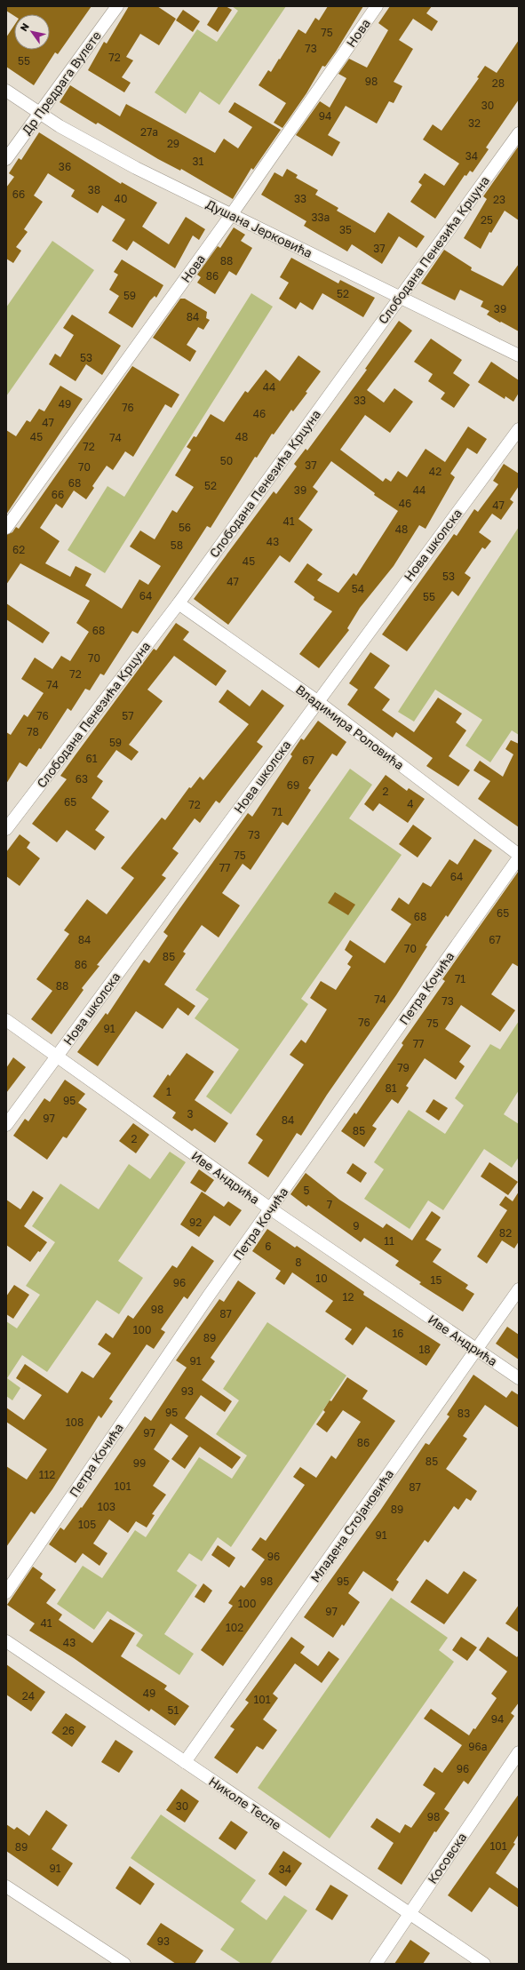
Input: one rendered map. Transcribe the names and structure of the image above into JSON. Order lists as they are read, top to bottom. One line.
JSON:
{"streets":{"street":["Нова","Др Предрага Вулете","Душана Јерковића","Слободана Пенезића Крцуна","Нова школска","Владимира Роловића","Петра Кочића","Иве Андрића","Младена Стојановића","Николе Тесле","Косовска"]},"crossings":[["Нова","Душана Јерковића"],["Др Предрага Вулете","Душана Јерковића"],["Душана Јерковића","Слободана Пенезића Крцуна"],["Слободана Пенезића Крцуна","Владимира Роловића"],["Нова школска","Владимира Роловића"],["Нова школска","Иве Андрића"],["Петра Кочића","Иве Андрића"],["Иве Андрића","Младена Стојановића"],["Младена Стојановића","Николе Тесле"],["Николе Тесле","Косовска"]],"house_numbers":["75","73","72","55","98","28","30","94","32","27a","29","34","31","36","38","66","40","33","23","33a","25","35","37","88","86","52","59","39","84","53","44","33","49","76","46","47","45","48","74","72","50","37","70","42","68","52","39","44","66","46","47","41","56","48","43","58","62","45","53","47","54","64","55","68","70","72","74","76","57","78","59","61","67","63","69","2","65","4","72","71","73","75","77","64","65","68","84","67","70","85","86","71","88","74","73","76","75","91","77","79","81","1","95","3","97","84","85","2","5","7","92","9","82","11","6","8","10","15","96","12","98","87","100","16","89","18","91","93","95","83","108","97","86","85","99","112","101","87","103","89","105","91","96","98","95","100","97","41","102","43","49","24","101","51","94","26","96a","96","30","98","101","89","91","34","93"],"north":"top left"}
